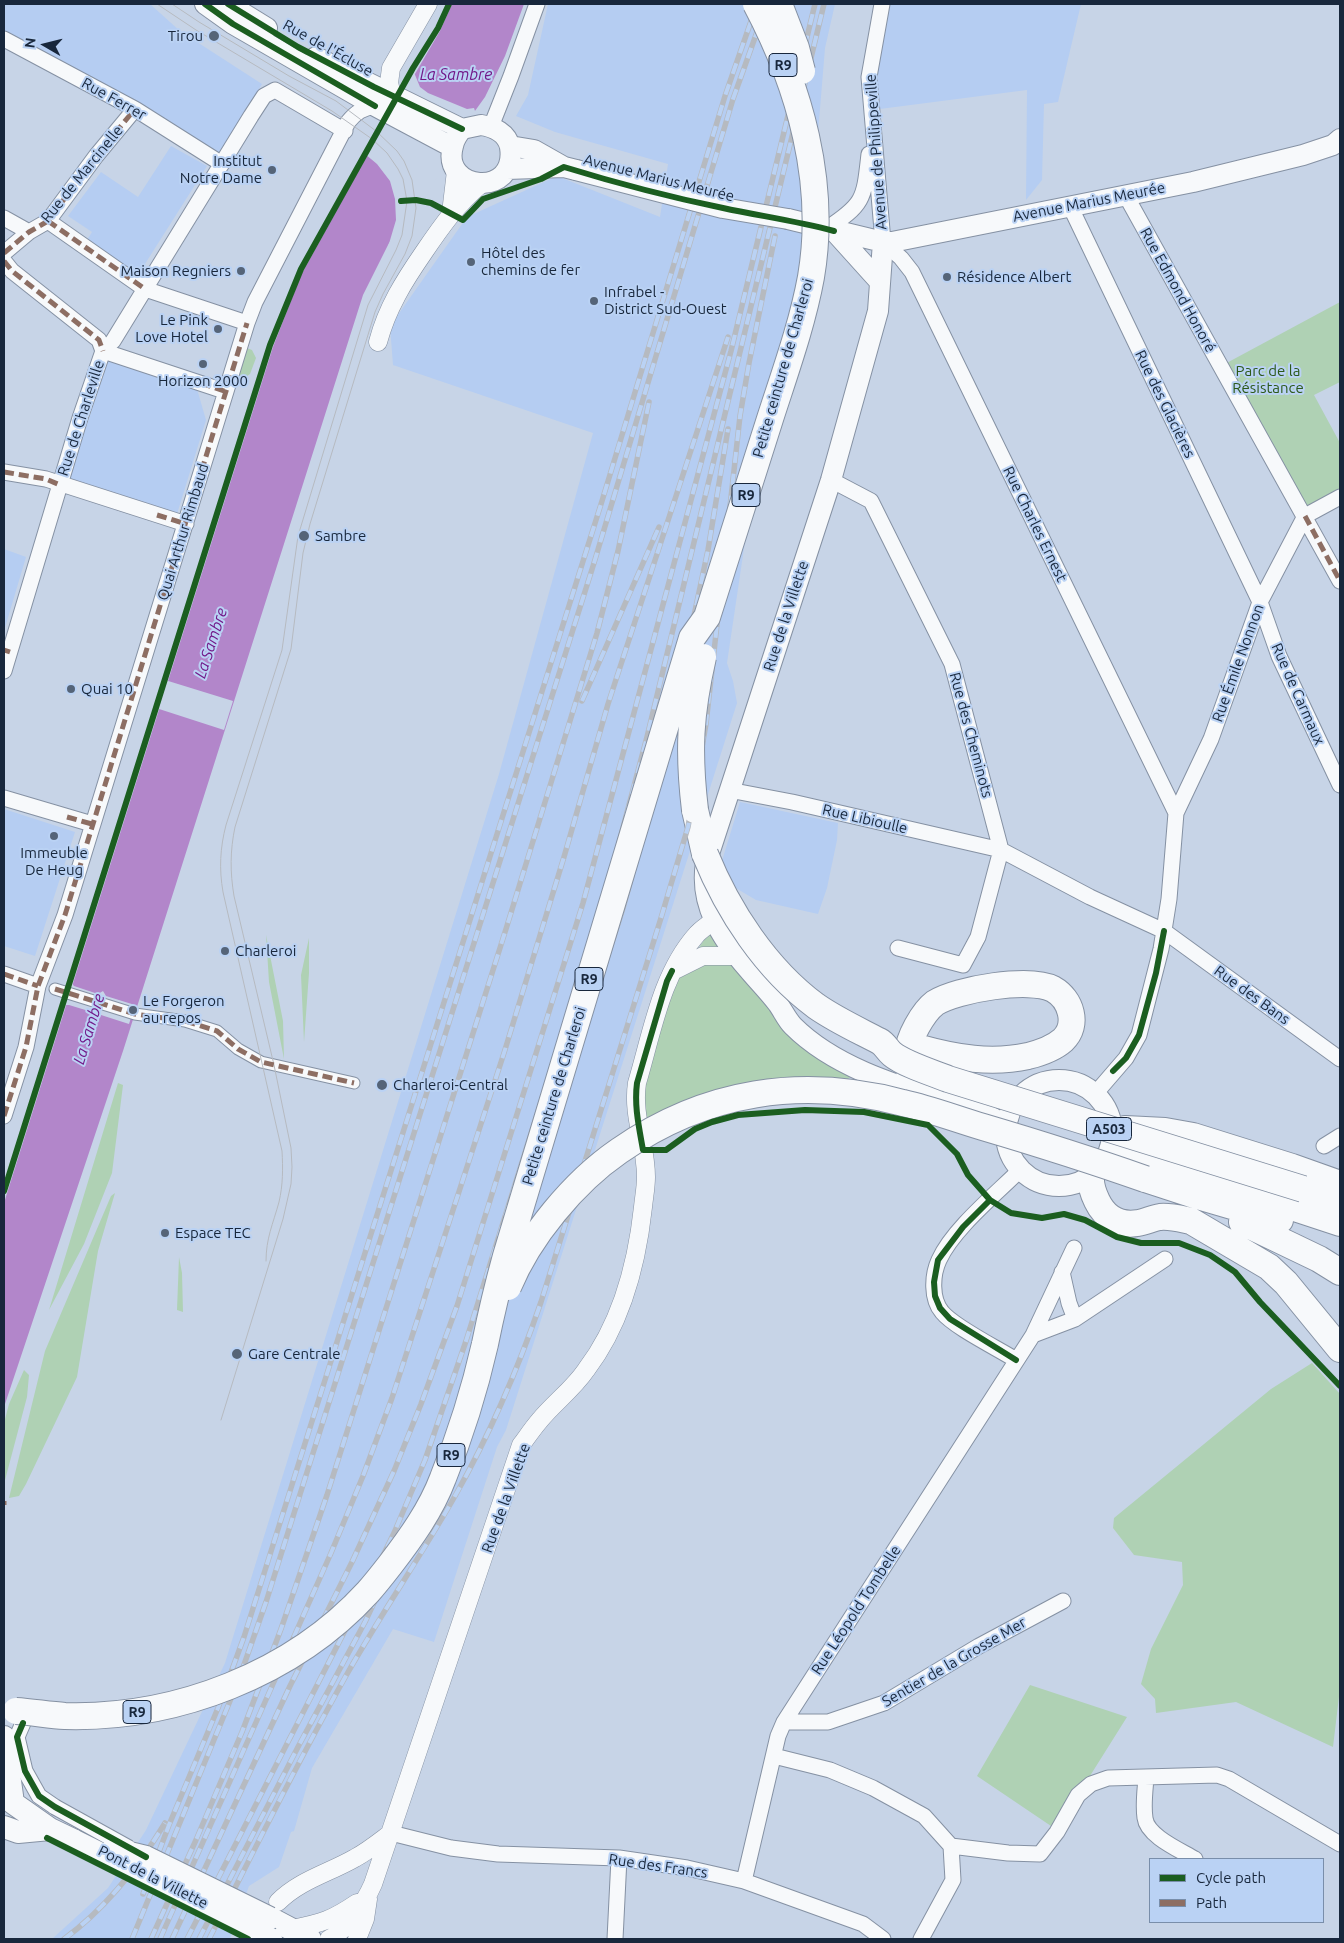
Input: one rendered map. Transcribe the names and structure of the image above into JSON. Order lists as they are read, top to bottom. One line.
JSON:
{"streets":{"highway":["R9","Petite ceinture de Charleroi","A503"],"main road":["Rue de l'Écluse","Avenue Marius Meurée","Rue de la Villette","Pont de la Villette"],"street":["Rue Ferrer","Avenue de Philippeville","Rue de Marcinelle","Rue Edmond Honoré","Rue des Glacières","Rue de Charleville","Rue Charles Ernest","Quai Arthur Rimbaud","Rue Émile Nonnon","Rue de Carmaux","Rue des Cheminots","Rue Libioulle","Rue des Bans","Rue Léopold Tombelle","Sentier de la Grosse Mer","Rue des Francs"]},"crossings":[["Rue de l'Écluse","Quai Arthur Rimbaud"],["Rue Ferrer","Rue de Marcinelle"],["Rue Ferrer","Rue de Charleville"],["Avenue de Philippeville","Avenue Marius Meurée"],["Avenue de Philippeville","Rue Charles Ernest"],["Avenue de Philippeville","Rue de la Villette"],["Avenue Marius Meurée","Rue Edmond Honoré"],["Avenue Marius Meurée","Rue des Glacières"],["Avenue Marius Meurée","Rue Charles Ernest"],["Avenue Marius Meurée","Rue de la Villette"],["Rue Edmond Honoré","Rue Émile Nonnon"],["Petite ceinture de Charleroi","Pont de la Villette"],["Rue des Glacières","Rue Émile Nonnon"],["Rue des Glacières","Rue de Carmaux"],["Rue de Charleville","Quai Arthur Rimbaud"],["Rue Charles Ernest","Rue de la Villette"],["Rue Charles Ernest","Rue Émile Nonnon"],["Rue de la Villette","Rue des Cheminots"],["Rue de la Villette","Rue Libioulle"],["Rue de la Villette","Rue des Francs"],["Rue de la Villette","Pont de la Villette"],["Rue Émile Nonnon","Rue de Carmaux"],["Rue des Cheminots","Rue Libioulle"],["Rue Léopold Tombelle","Sentier de la Grosse Mer"],["Rue Léopold Tombelle","Rue des Francs"]],"water":["La Sambre"],"parks":["Parc de la Résistance"],"places":["Tirou","Institut Notre Dame","Hôtel des chemins de fer","Maison Regniers","Résidence Albert","Infrabel - District Sud-Ouest","Le Pink Love Hotel","Horizon 2000","Sambre","Quai 10","Immeuble De Heug","Charleroi","Le Forgeron au repos","Charleroi-Central","Espace TEC","Gare Centrale"],"legend":["Cycle path","Path"],"north":"left"}
